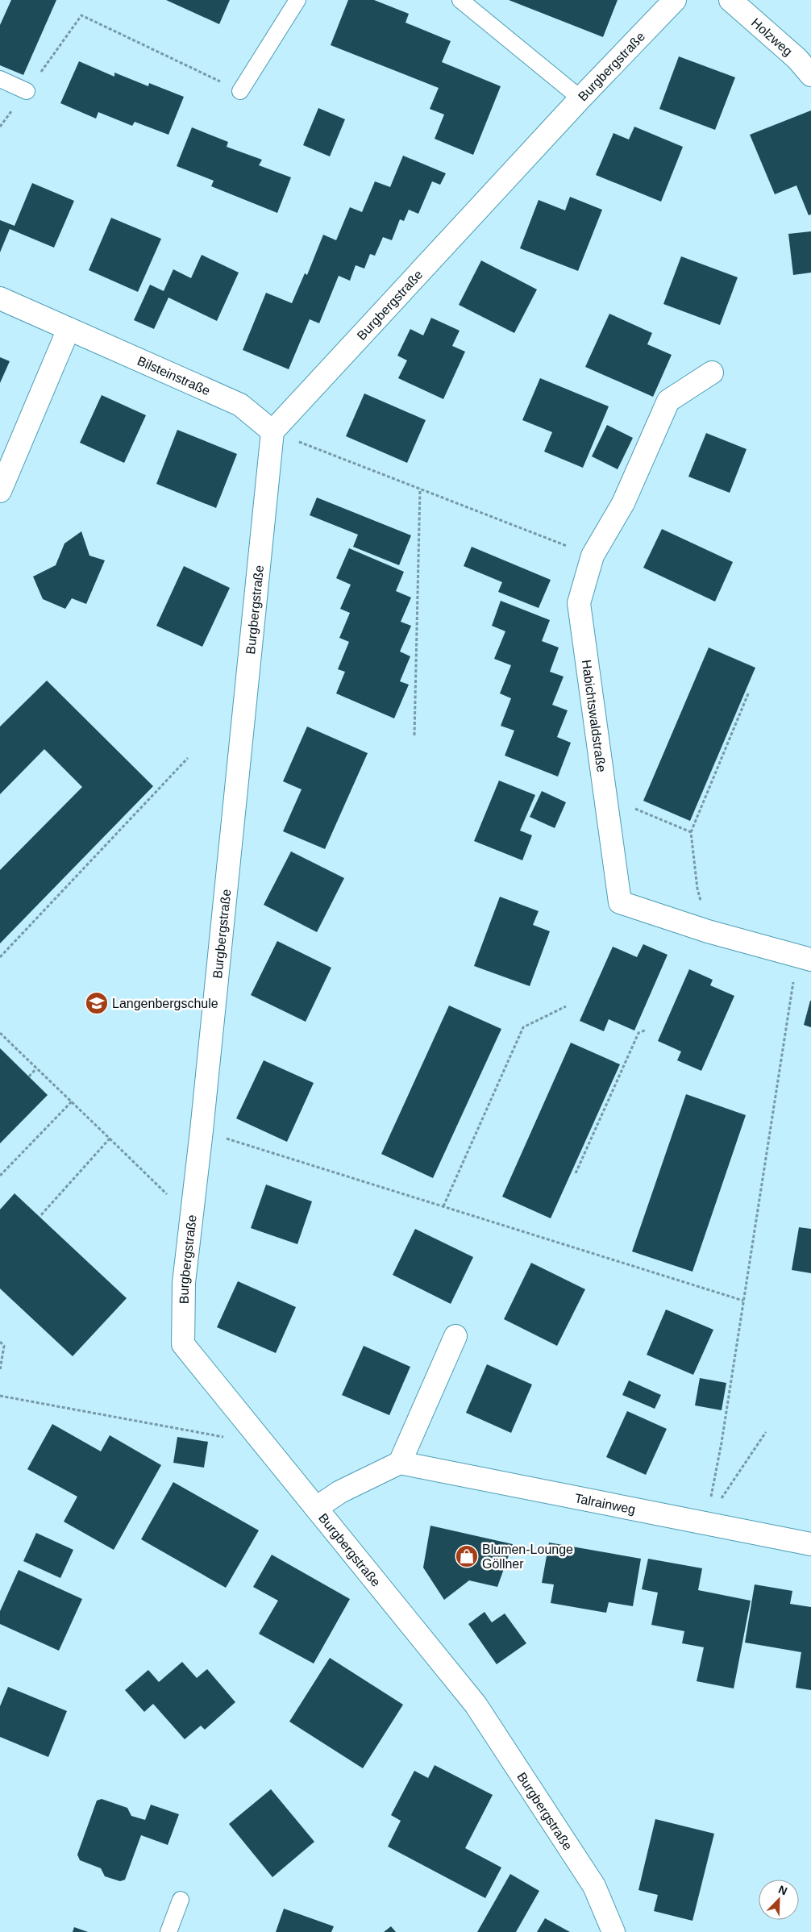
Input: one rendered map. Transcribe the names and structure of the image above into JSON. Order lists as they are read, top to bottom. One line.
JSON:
{"streets":{"street":["Holzweg","Burgbergstraße","Bilsteinstraße","Habichtswaldstraße","Talrainweg"]},"crossings":[["Burgbergstraße","Bilsteinstraße"]],"places":{"school or university":["Langenbergschule"],"shop":["Blumen-Lounge Göllner"]},"north":"top right"}
